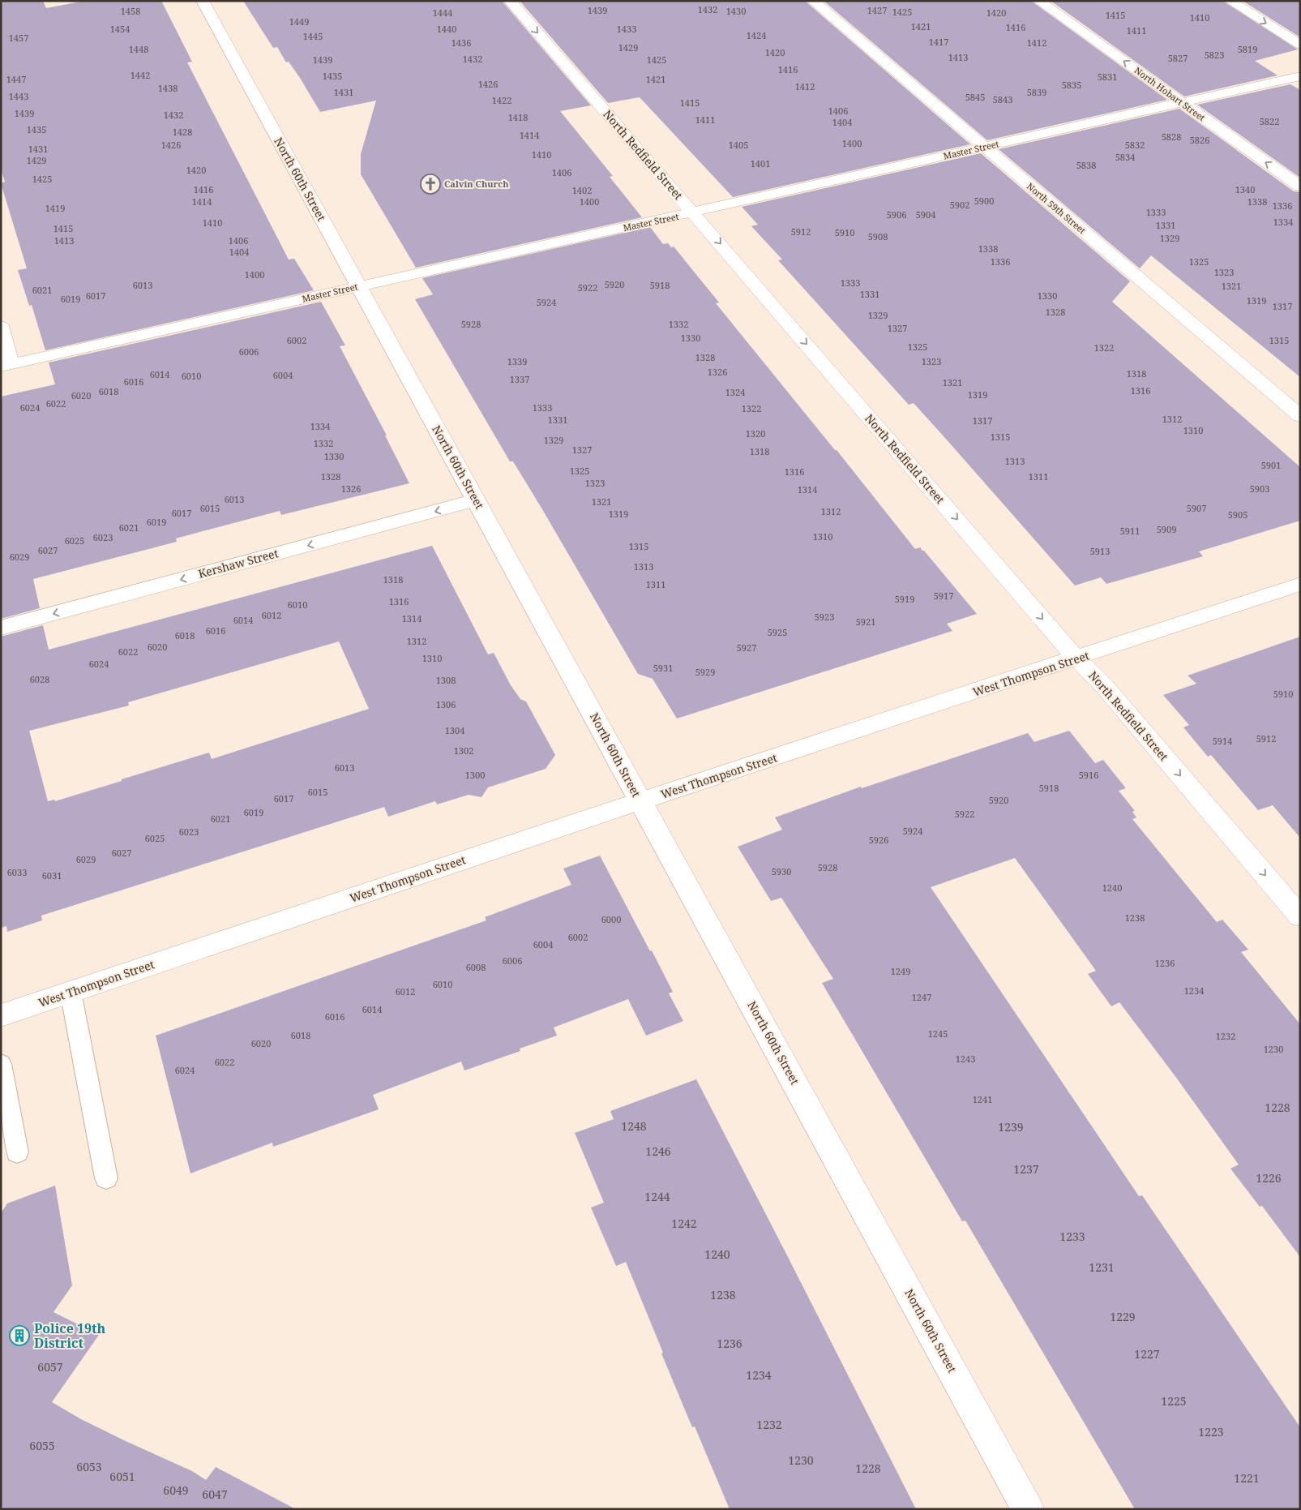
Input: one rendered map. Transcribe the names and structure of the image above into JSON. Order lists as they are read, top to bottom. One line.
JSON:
{"streets":{"street":["North Hobart Street","Master Street","North Redfield Street","North 60th Street","North 59th Street","Kershaw Street","West Thompson Street"]},"crossings":[["North Hobart Street","Master Street"],["Master Street","North Redfield Street"],["Master Street","North 60th Street"],["Master Street","North 59th Street"],["North Redfield Street","West Thompson Street"],["North 60th Street","Kershaw Street"],["North 60th Street","West Thompson Street"]],"one_way":["North Hobart Street","North Redfield Street","Kershaw Street"],"places":{"church":["Calvin Church"],"building":["Police 19th District"]},"house_numbers":["1432","1439","1427","1458","1430","1425","1444","1420","1415","1410","1449","1421","1416","1454","1440","1433","1411","1424","1445","1457","1417","1436","1412","1429","1448","5819","1420","5823","1413","5827","1432","1439","1425","1416","1442","1435","5831","1447","1421","1426","5835","1412","1438","1431","5839","1443","5845","5843","1422","1415","1406","1439","1432","1418","1411","5822","1404","1435","1428","1414","5828","5826","1400","1426","1405","5832","1431","1410","5834","1429","1401","5838","1420","1406","1425","1416","1340","1402","5900","1414","1400","1338","5902","1336","1419","1333","5906","5904","1334","1410","1331","1415","5912","5910","5908","1329","1413","1406","1338","1404","1336","1325","1323","1400","1333","5920","6013","5918","1321","5922","6021","1331","6017","1330","6019","1319","5924","1317","1328","1329","5928","1332","1327","1330","6002","1315","1325","1322","6006","1328","1339","1323","1326","1318","6014","6004","6010","1337","6016","1321","1316","6018","1324","1319","6020","6022","6024","1333","1322","1312","1331","1317","1334","1310","1320","1315","1329","1332","1327","1318","1330","1313","5901","1325","1316","1328","1311","1323","1326","5903","1314","6013","1321","6015","5907","1312","6017","1319","5905","6019","6021","5909","5911","1310","6023","6025","1315","6027","5913","6029","1313","1318","1311","5917","5919","1316","6010","6012","5923","1314","6014","5921","6016","5925","6018","1312","6020","5927","6022","1310","6024","5931","5929","6028","1308","5910","1306","1304","5912","5914","1302","6013","1300","5916","5918","6015","6017","5920","6019","5922","6021","5924","6023","6025","5926","6027","6029","5928","5930","6033","6031","1240","1238","6000","6002","6004","6006","1236","6008","1249","6010","1234","6012","1247","6014","6016","1245","6018","1232","6020","1230","1243","6022","6024","1241","1228","1248","1239","1246","1237","1226","1244","1242","1233","1240","1231","1238","1229","1236","1227","6057","1234","1225","1232","1223","6055","1230","6053","1228","6051","1221","6049","6047"]}
